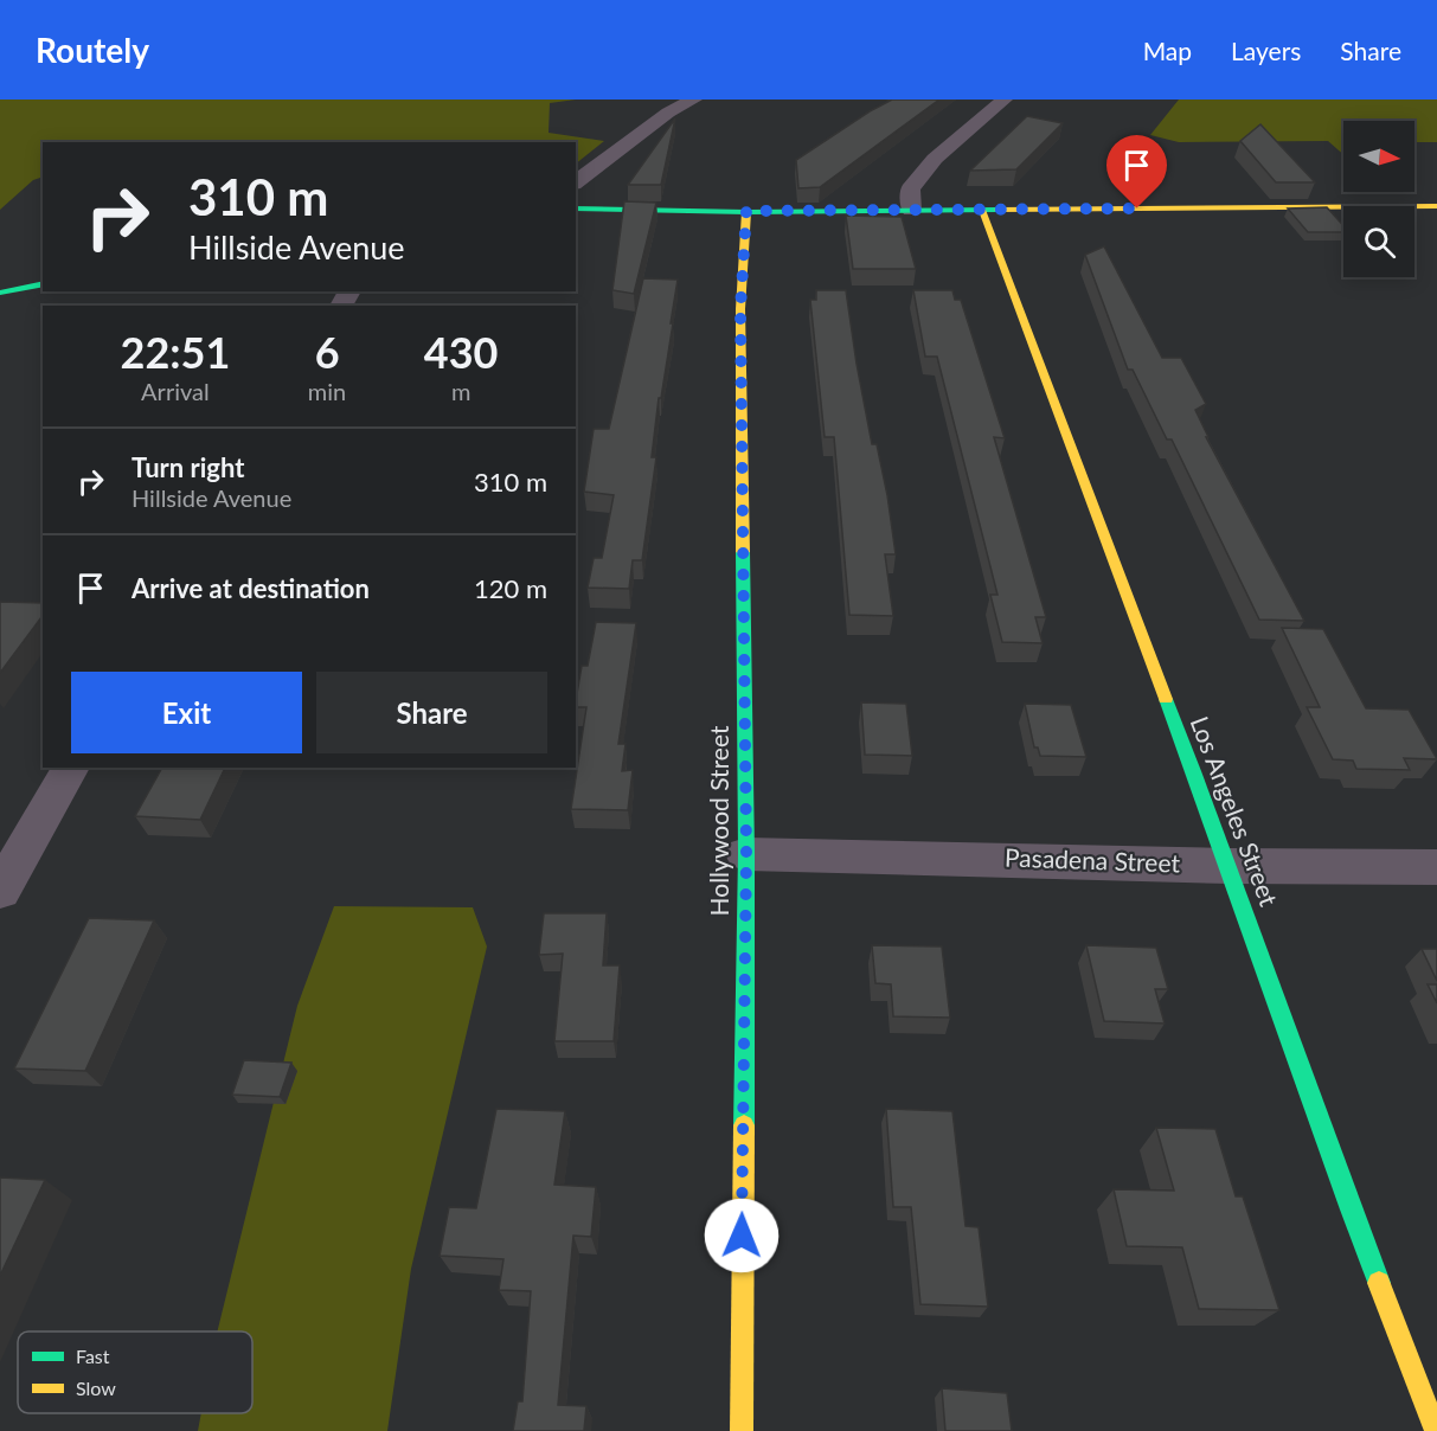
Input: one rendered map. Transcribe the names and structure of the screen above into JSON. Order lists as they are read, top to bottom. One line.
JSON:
{"streets":{"street":["Los Angeles Street","Hollywood Street","Pasadena Street"]},"crossings":[["Los Angeles Street","Pasadena Street"],["Hollywood Street","Pasadena Street"]],"legend":["Fast","Slow"],"north":"right","page":{"header":"Routely","nav":["Map","Layers","Share"],"turn":["310 m","Hillside Avenue"],"eta":["22:51","Arrival","6","min","430","m"],"list":[{"name":"Turn right","note":"Hillside Avenue","value":"310 m"},{"name":"Arrive at destination","value":"120 m"}],"buttons":["Exit","Share"]}}
